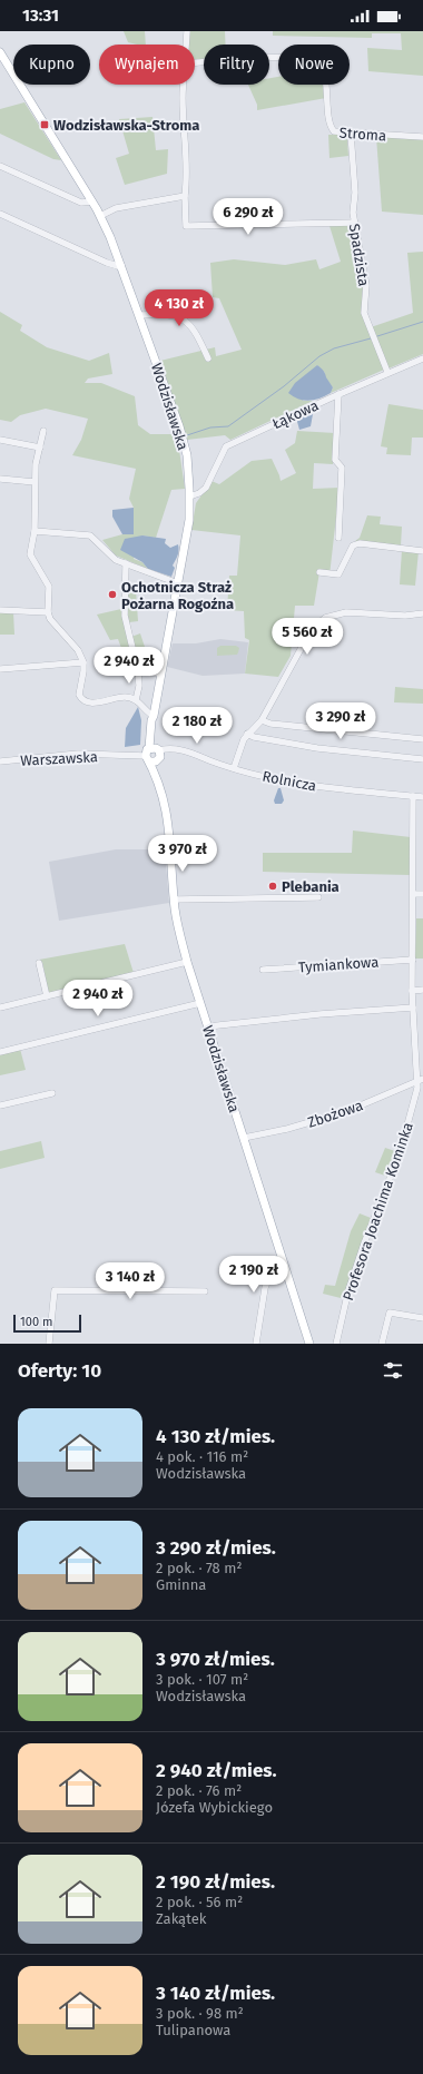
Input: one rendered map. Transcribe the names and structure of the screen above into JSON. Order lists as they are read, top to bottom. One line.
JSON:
{"streets":{"main road":["Wodzisławska"],"street":["Stroma","Spadzista","Łąkowa","Warszawska","Rolnicza","Tymiankowa","Zbożowa","Profesora Joachima Kominka"]},"crossings":[["Stroma","Spadzista"],["Spadzista","Łąkowa"],["Wodzisławska","Łąkowa"],["Wodzisławska","Warszawska"],["Wodzisławska","Rolnicza"],["Wodzisławska","Zbożowa"],["Rolnicza","Profesora Joachima Kominka"],["Tymiankowa","Profesora Joachima Kominka"],["Zbożowa","Profesora Joachima Kominka"]],"places":{"transit":["Wodzisławska-Stroma"],"other":["Ochotnicza Straż Pożarna Rogoźna","Plebania"]},"scale_bar":"100 m","page":{"status":"13:31","chip":["Kupno","Wynajem","Filtry","Nowe"],"price":["6 290 zł","4 130 zł","5 560 zł","2 940 zł","3 290 zł","2 180 zł","3 970 zł","2 940 zł","2 190 zł","3 140 zł"],"scale":"100 m","heading":"Oferty: 10","list":[{"name":"4 130 zł/mies.","note":"4 pok. · 116 m² · Wodzisławska"},{"name":"3 290 zł/mies.","note":"2 pok. · 78 m² · Gminna"},{"name":"3 970 zł/mies.","note":"3 pok. · 107 m² · Wodzisławska"},{"name":"2 940 zł/mies.","note":"2 pok. · 76 m² · Józefa Wybickiego"},{"name":"2 190 zł/mies.","note":"2 pok. · 56 m² · Zakątek"},{"name":"3 140 zł/mies.","note":"3 pok. · 98 m² · Tulipanowa"}]}}
